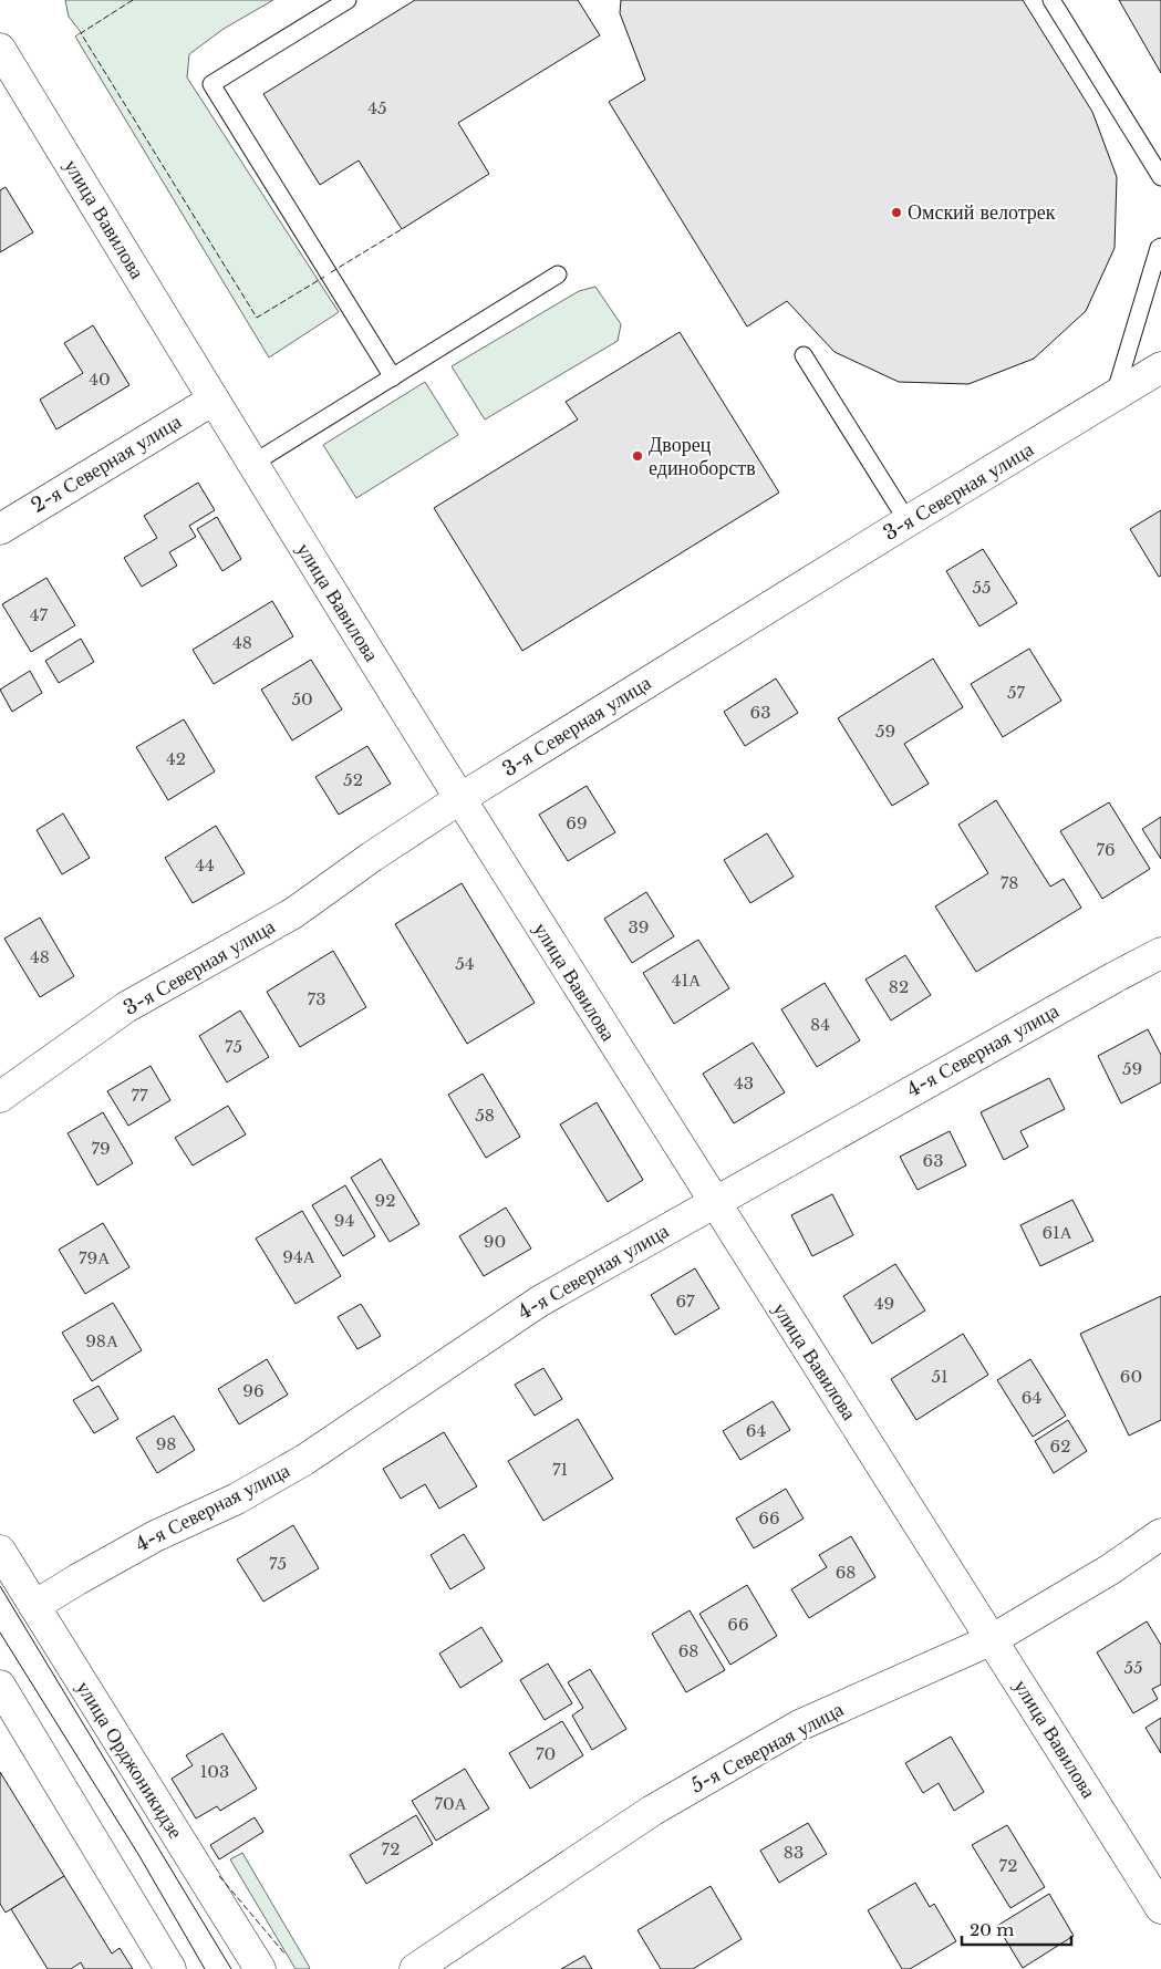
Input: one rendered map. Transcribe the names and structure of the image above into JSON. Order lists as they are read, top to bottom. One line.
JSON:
{"streets":{"street":["улица Вавилова","2-я Северная улица","3-я Северная улица","4-я Северная улица","5-я Северная улица","улица Орджоникидзе"]},"crossings":[["улица Вавилова","2-я Северная улица"],["улица Вавилова","3-я Северная улица"],["улица Вавилова","4-я Северная улица"],["улица Вавилова","5-я Северная улица"],["4-я Северная улица","улица Орджоникидзе"]],"places":["Омский велотрек","Дворец единоборств"],"house_numbers":["45","40","55","47","48","57","50","63","59","42","52","69","76","44","78","39","48","54","41А","82","73","84","75","59","43","77","58","79","63","92","94","61А","90","94А","79А","67","49","98А","51","60","96","64","64","98","62","71","66","75","68","66","68","55","70","103","70А","72","83","72"],"scale_bar":"20 m"}
